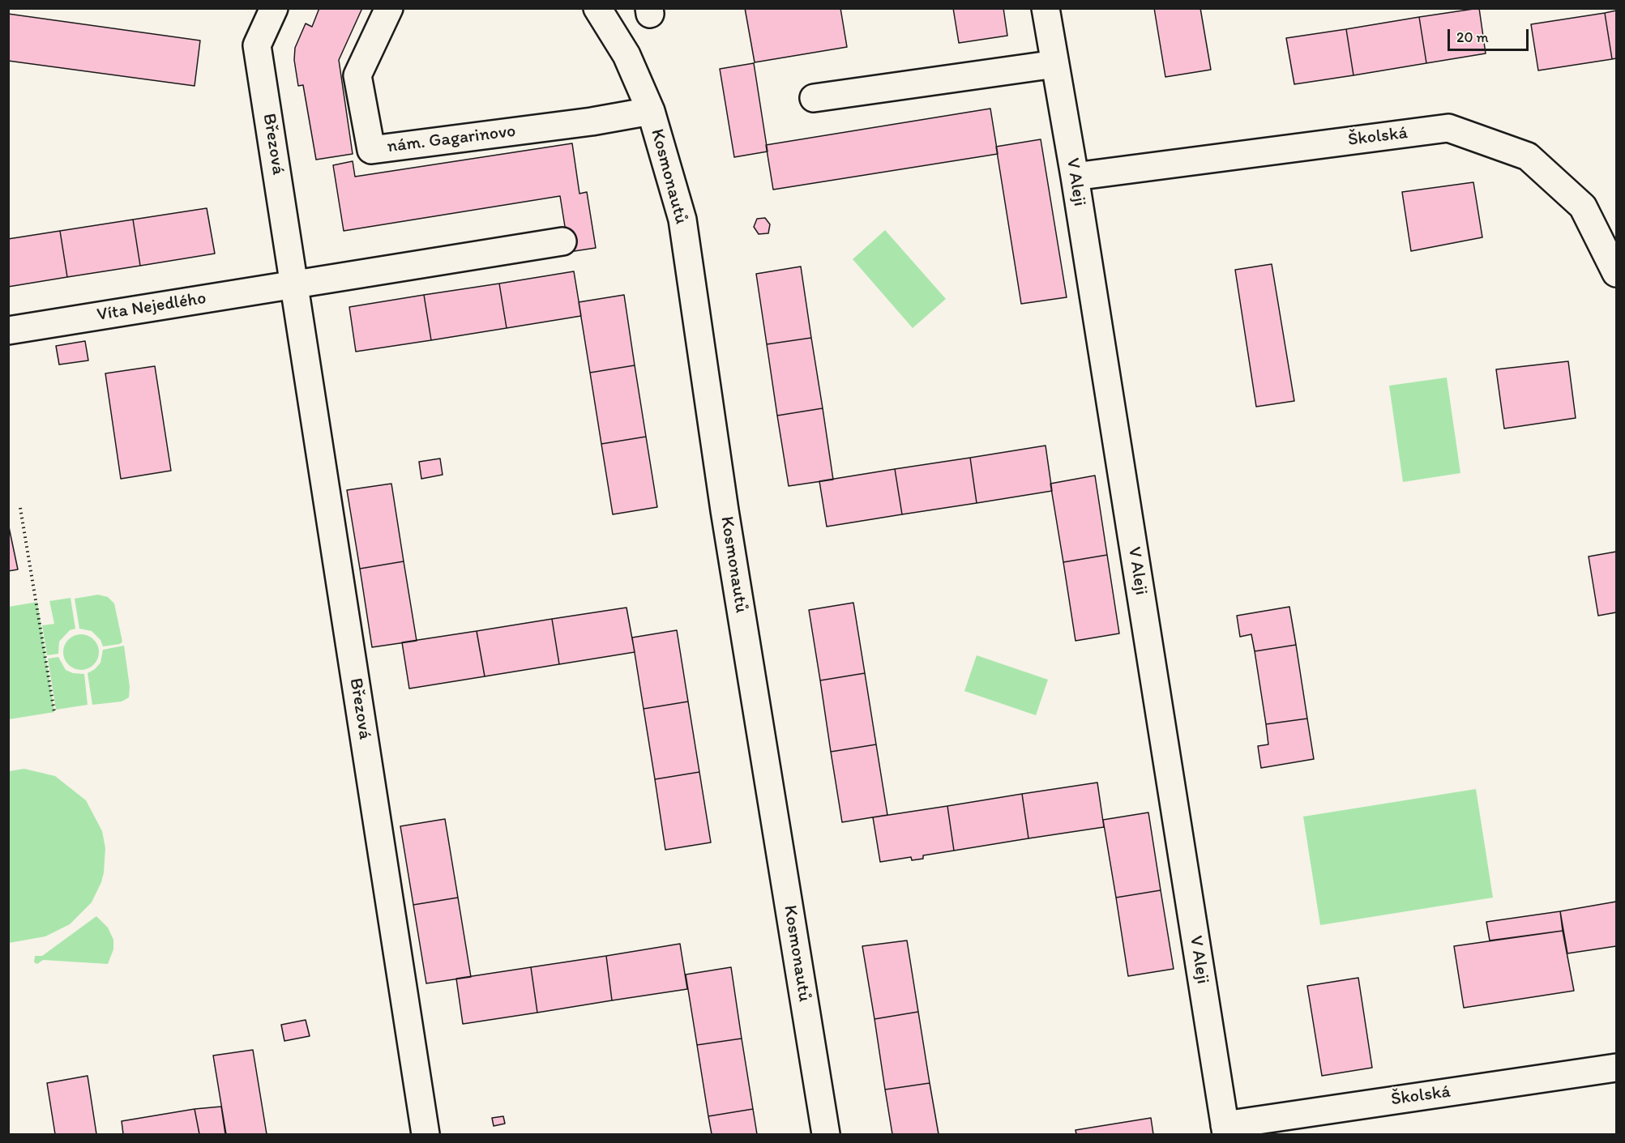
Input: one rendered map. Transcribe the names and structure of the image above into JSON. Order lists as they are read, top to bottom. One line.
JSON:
{"streets":{"street":["Školská","nám. Gagarinovo","Březová","Kosmonautů","V Aleji","Víta Nejedlého"]},"crossings":[["Školská","V Aleji"],["nám. Gagarinovo","Kosmonautů"],["Březová","Víta Nejedlého"]],"scale_bar":"20 m"}
